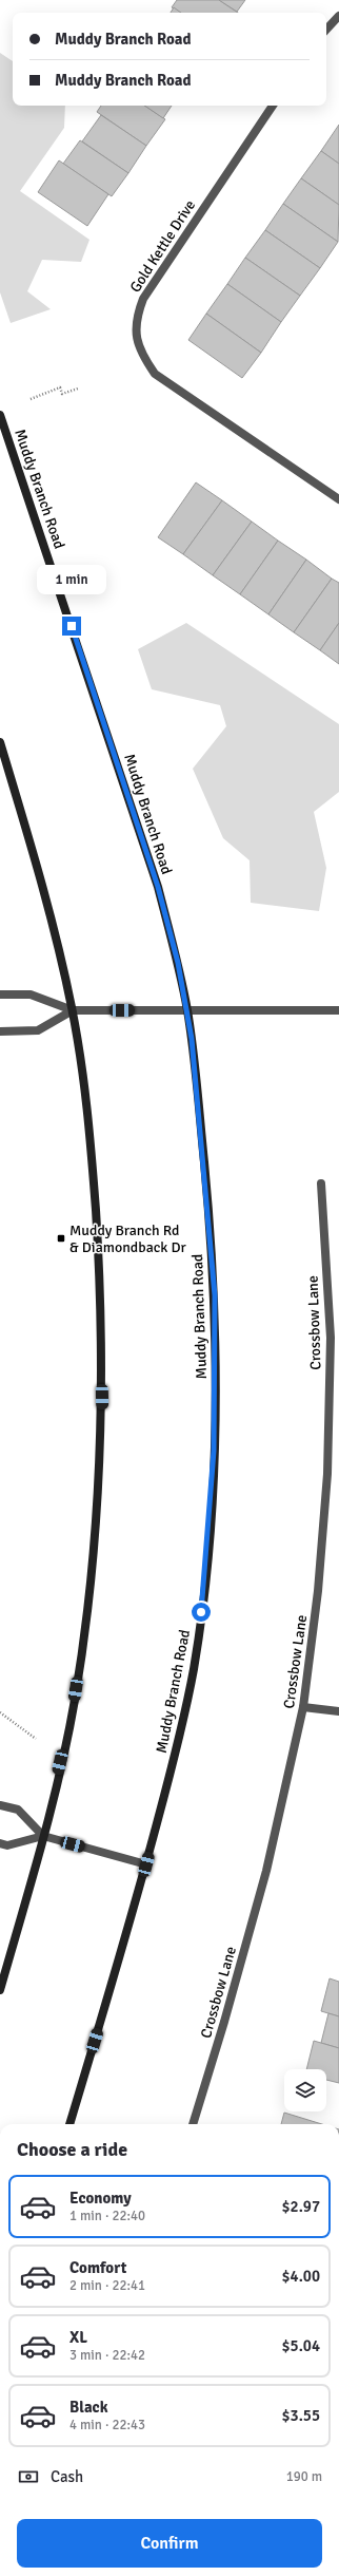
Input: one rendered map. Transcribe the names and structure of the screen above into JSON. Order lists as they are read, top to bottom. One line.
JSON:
{"streets":{"main road":["Muddy Branch Road"],"street":["Gold Kettle Drive","Crossbow Lane"]},"places":{"transit":["Muddy Branch Rd & Diamondback Dr"]},"page":{"banner":["Muddy Branch Road","Muddy Branch Road"],"bubble":"1 min","heading":"Choose a ride","list":[{"name":"Economy","note":"1 min · 22:40","value":"$2.97"},{"name":"Comfort","note":"2 min · 22:41","value":"$4.00"},{"name":"XL","note":"3 min · 22:42","value":"$5.04"},{"name":"Black","note":"4 min · 22:43","value":"$3.55"}],"pay":["Cash","190 m"],"buttons":"Confirm"}}
